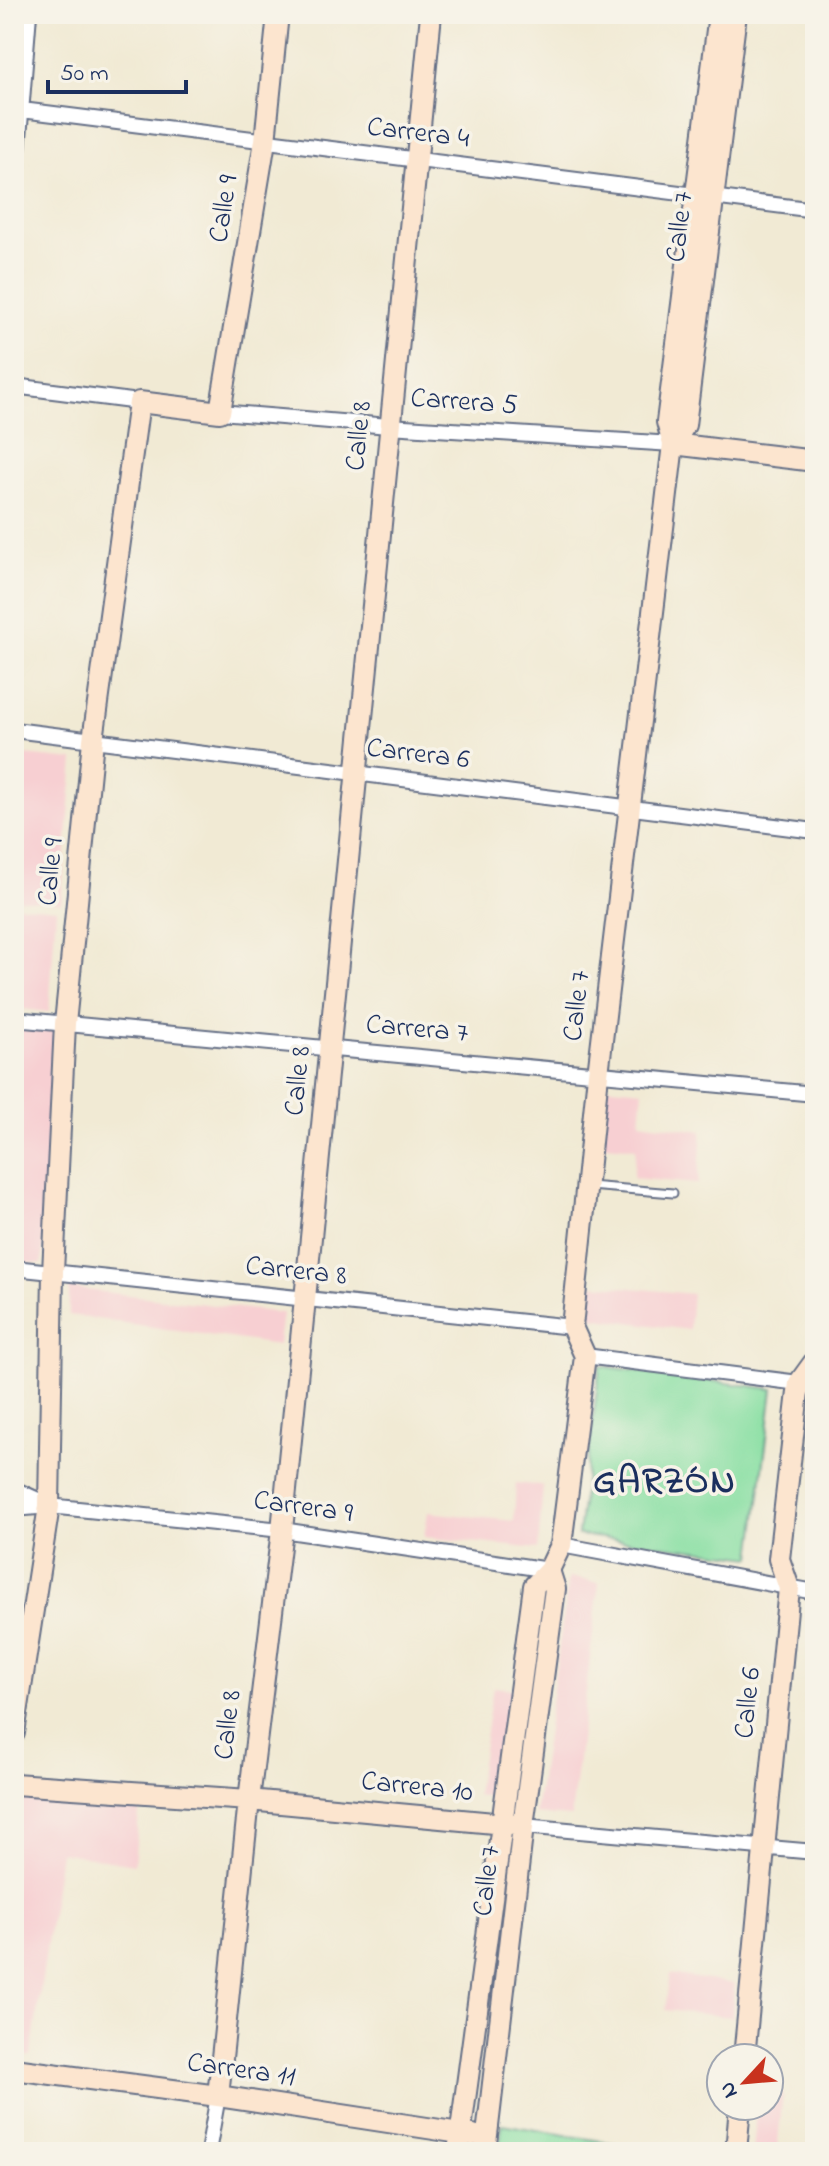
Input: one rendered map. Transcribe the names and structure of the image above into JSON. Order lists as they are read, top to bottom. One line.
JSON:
{"streets":{"main road":["Calle 9","Calle 7","Carrera 5","Calle 8","Calle 6","Carrera 10","Carrera 11"],"street":["Carrera 4","Carrera 6","Carrera 7","Carrera 8","Carrera 9"]},"crossings":[["Carrera 4","Calle 9"],["Carrera 4","Calle 7"],["Carrera 4","Calle 8"],["Calle 9","Carrera 5"],["Calle 9","Carrera 6"],["Calle 9","Carrera 7"],["Calle 9","Carrera 8"],["Calle 9","Carrera 9"],["Calle 7","Carrera 5"],["Calle 7","Carrera 6"],["Calle 7","Carrera 7"],["Calle 7","Carrera 8"],["Calle 7","Carrera 9"],["Calle 7","Carrera 10"],["Calle 7","Carrera 11"],["Carrera 5","Calle 8"],["Calle 8","Carrera 6"],["Calle 8","Carrera 7"],["Calle 8","Carrera 8"],["Calle 8","Carrera 9"],["Calle 8","Carrera 10"],["Calle 8","Carrera 11"],["Calle 6","Carrera 10"]],"districts":["GARZÓN"],"scale_bar":"50 m","north":"bottom left"}
